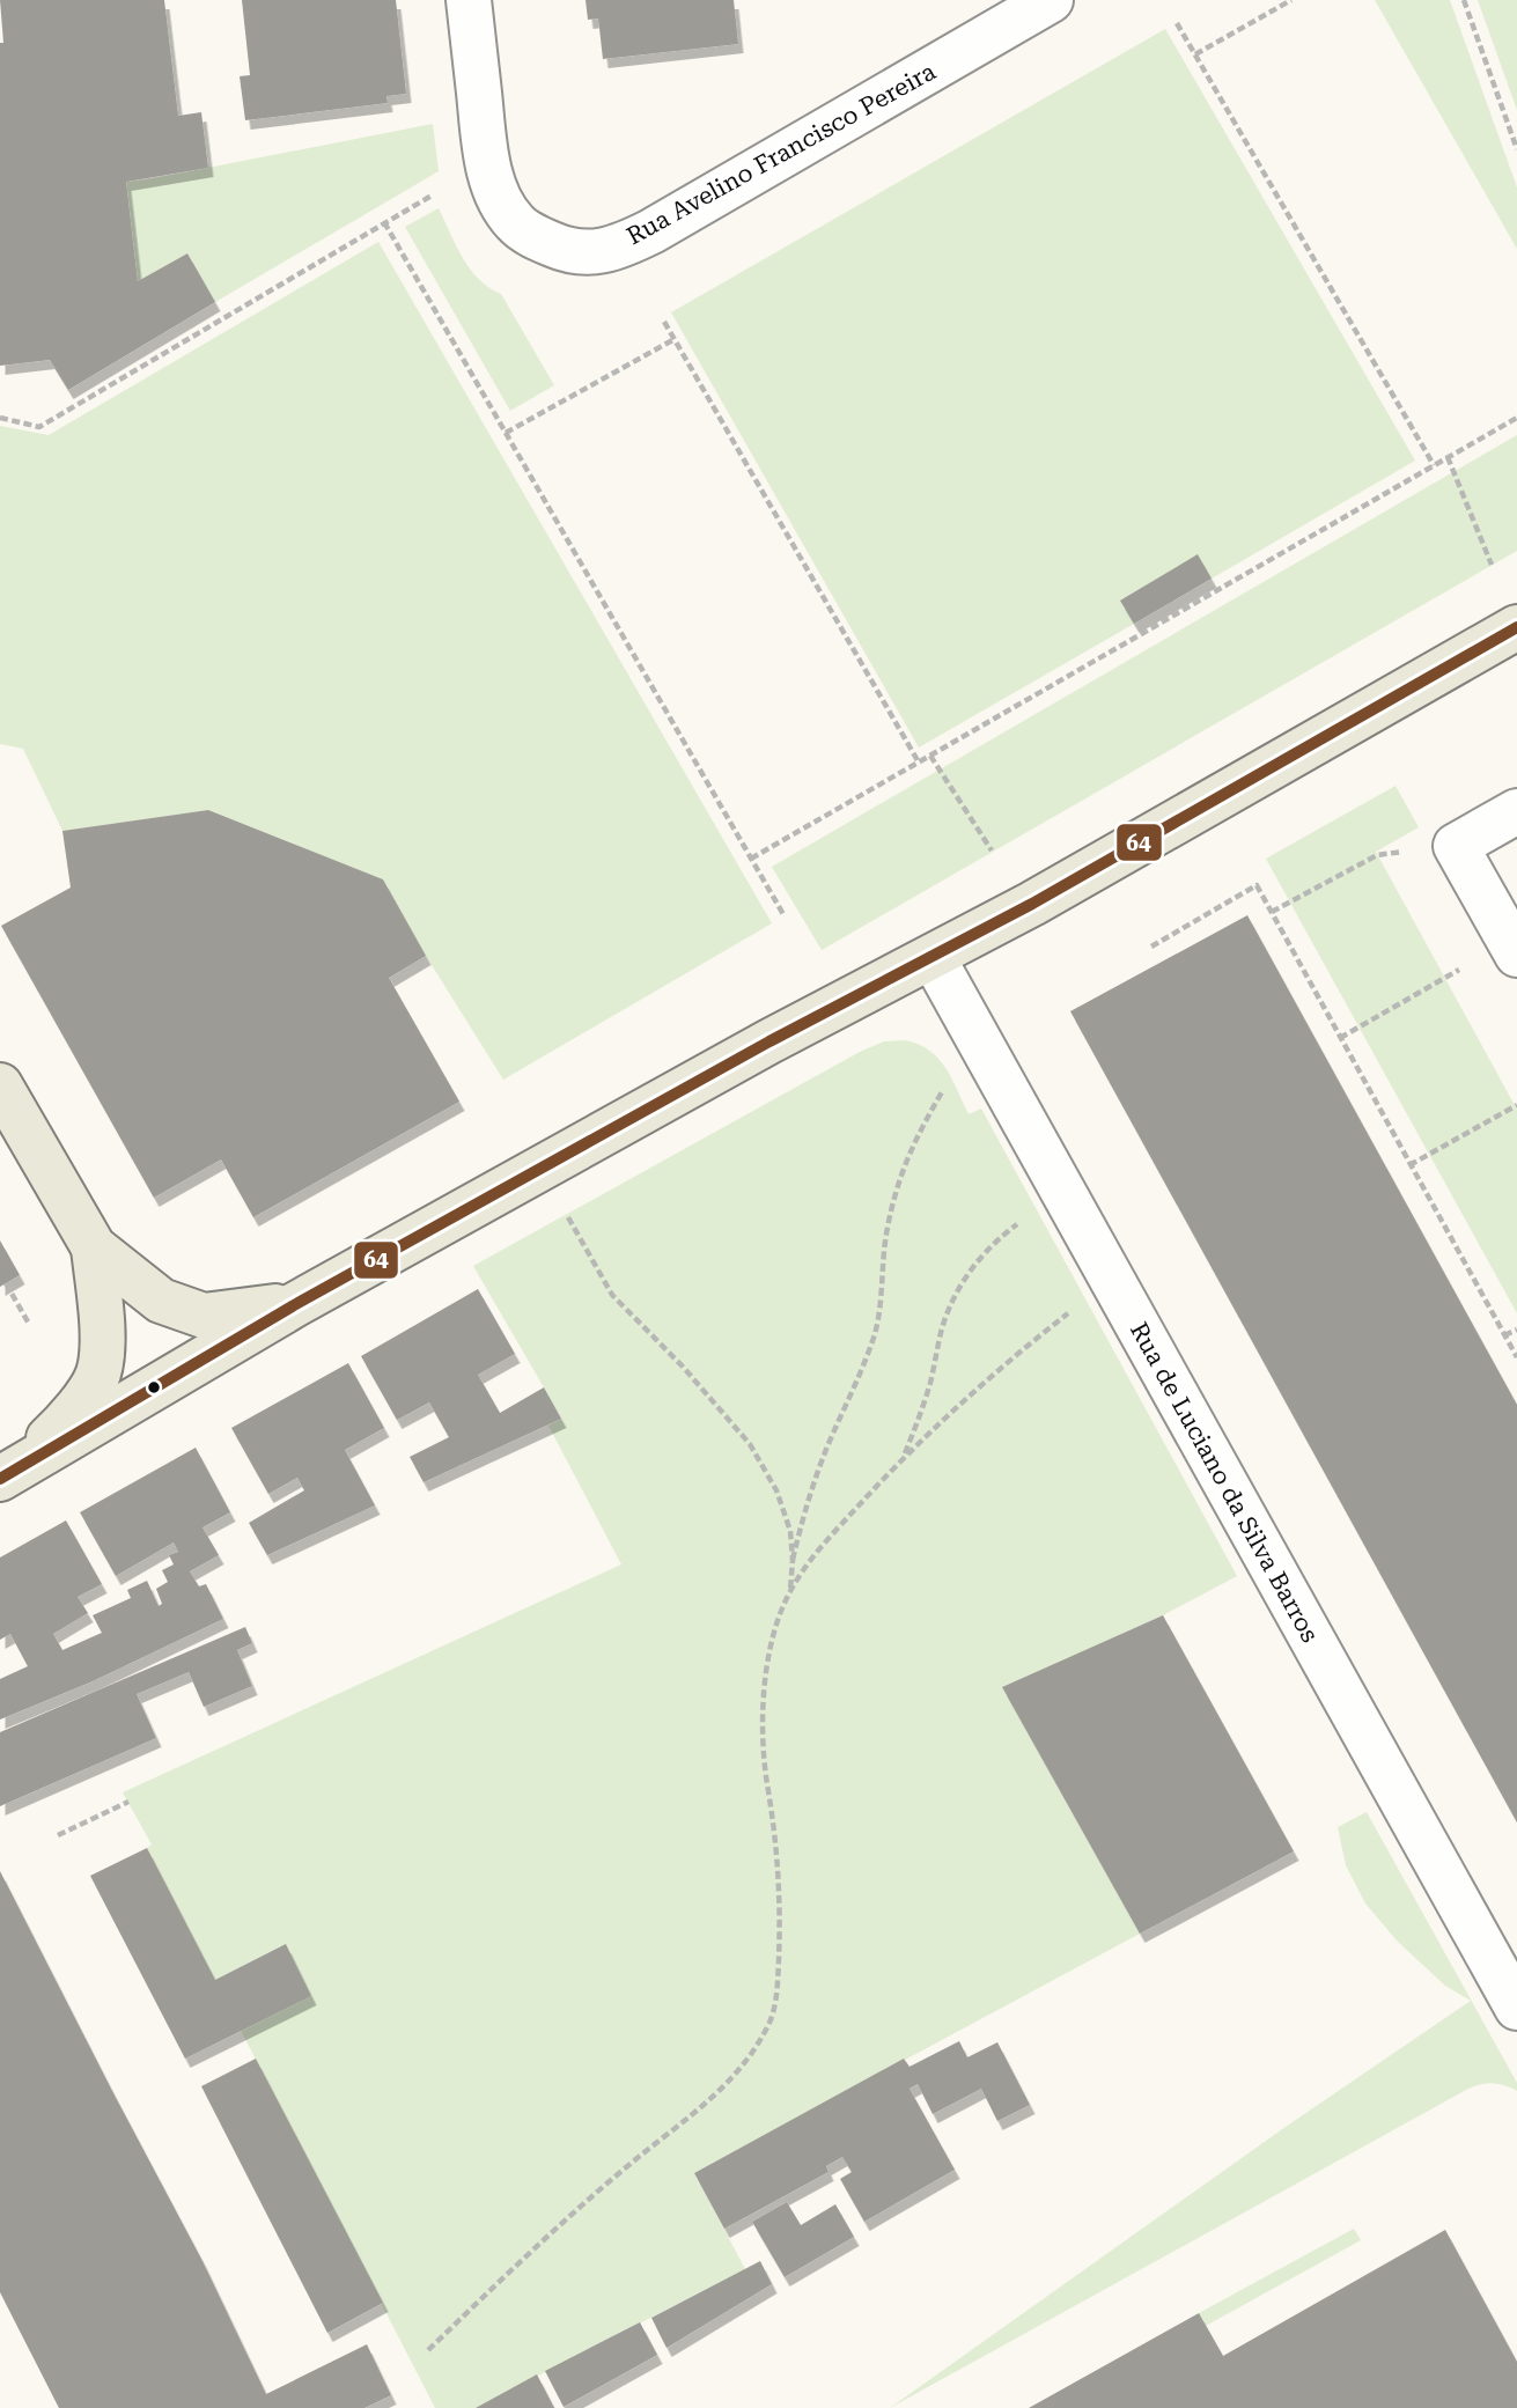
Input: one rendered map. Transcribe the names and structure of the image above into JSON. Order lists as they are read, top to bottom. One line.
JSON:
{"streets":{"street":["Rua Avelino Francisco Pereira","Rua de Luciano da Silva Barros"]},"lines":["transit line 64"]}
